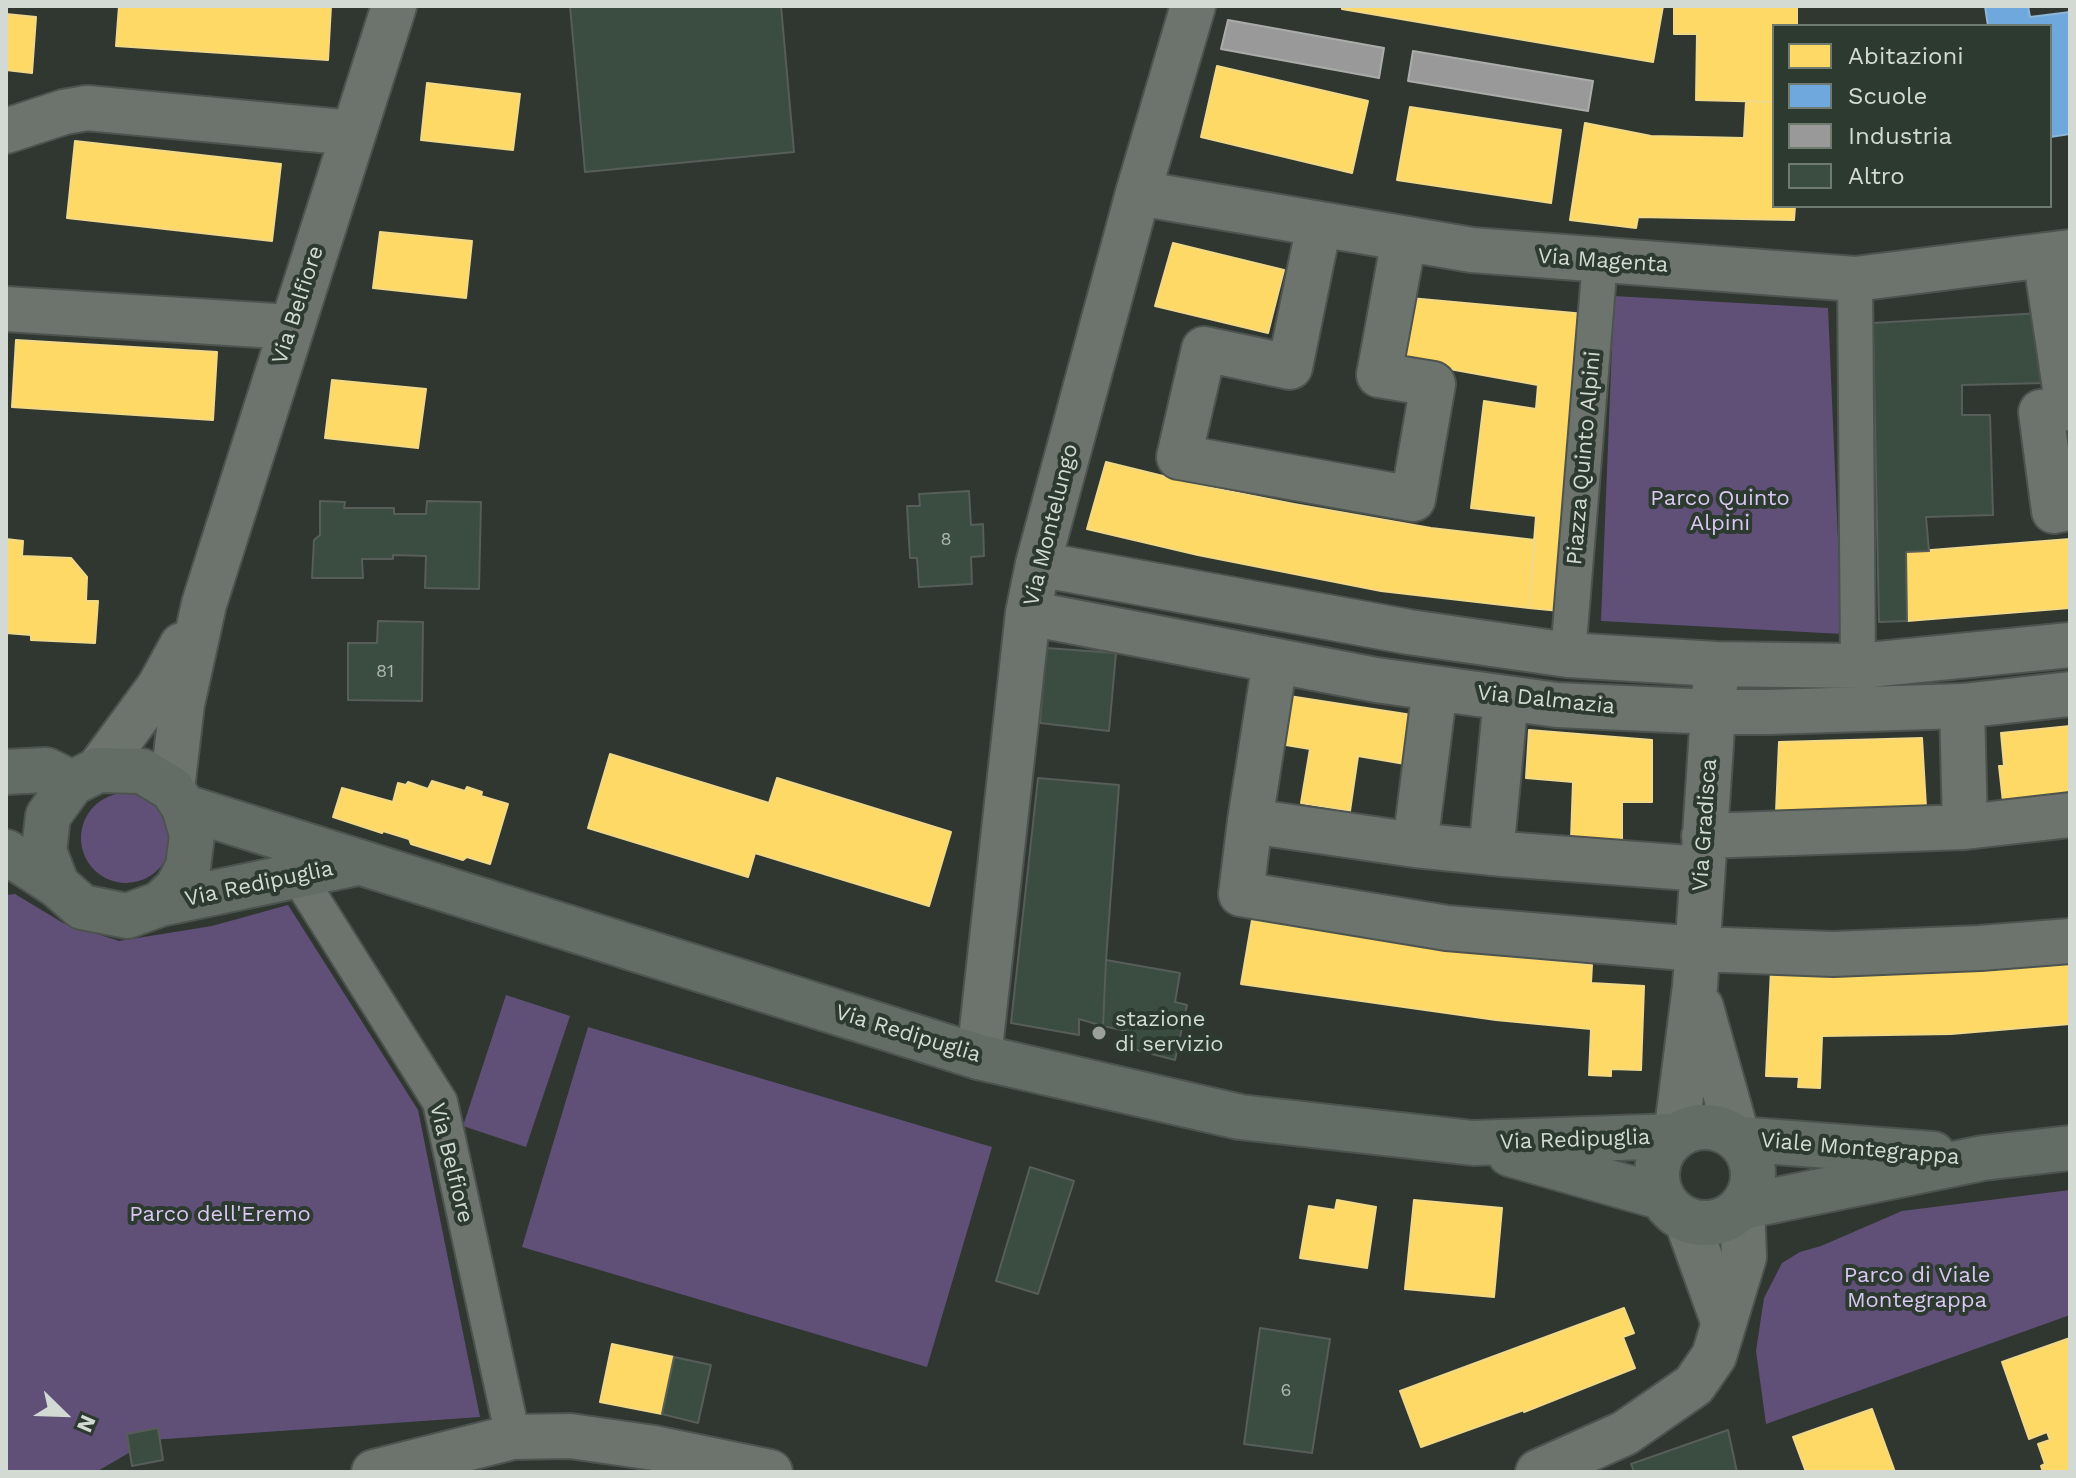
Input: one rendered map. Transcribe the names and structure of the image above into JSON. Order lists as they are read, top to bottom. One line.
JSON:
{"streets":{"main road":["Via Redipuglia","Viale Montegrappa"],"street":["Via Magenta","Via Belfiore","Piazza Quinto Alpini","Via Montelungo","Via Dalmazia","Via Gradisca"]},"crossings":[["Via Magenta","Piazza Quinto Alpini"],["Via Magenta","Via Montelungo"],["Via Belfiore","Via Redipuglia"],["Via Montelungo","Via Dalmazia"],["Via Montelungo","Via Redipuglia"],["Via Dalmazia","Via Gradisca"],["Via Gradisca","Via Redipuglia"],["Via Gradisca","Viale Montegrappa"],["Via Redipuglia","Viale Montegrappa"]],"parks":["Parco Quinto Alpini","Parco dell'Eremo","Parco di Viale Montegrappa"],"places":["stazione di servizio"],"house_numbers":["8","81","6"],"legend":["Abitazioni","Scuole","Industria","Altro"],"north":"bottom right"}
